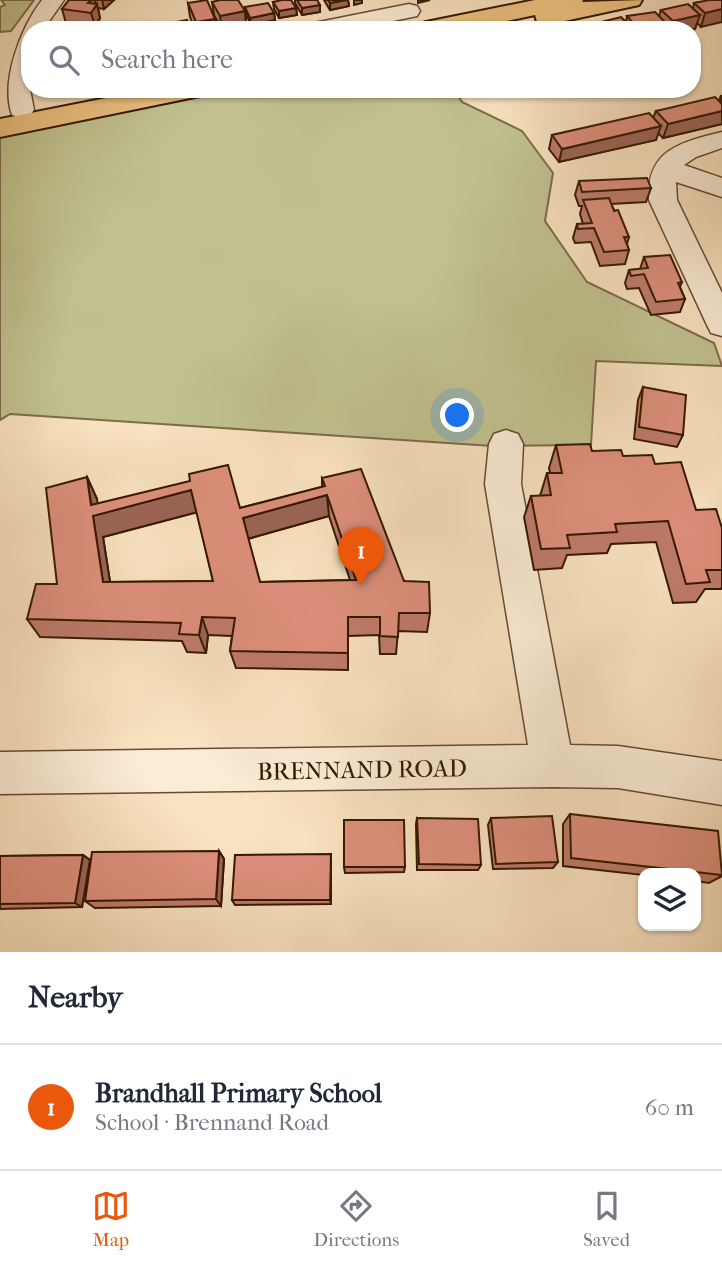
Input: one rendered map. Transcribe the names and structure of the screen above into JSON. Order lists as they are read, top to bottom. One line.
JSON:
{"streets":{"street":["BRENNAND ROAD"]},"page":{"search":"Search here","pins":"1","heading":"Nearby","list":[{"mark":"1","name":"Brandhall Primary School","note":"School · Brennand Road","value":"60 m"}],"nav":["Map","Directions","Saved"]}}
